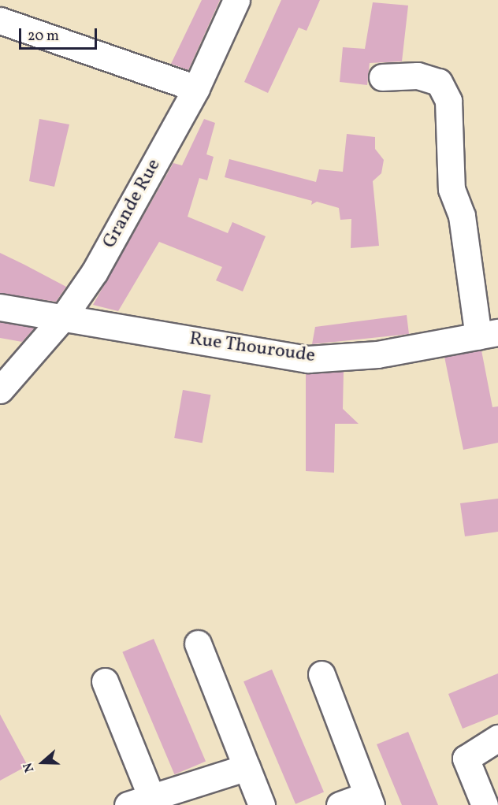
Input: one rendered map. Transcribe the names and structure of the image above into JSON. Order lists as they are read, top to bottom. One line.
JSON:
{"streets":{"street":["Grande Rue","Rue Thouroude"]},"crossings":[["Grande Rue","Rue Thouroude"]],"scale_bar":"20 m","north":"left"}
